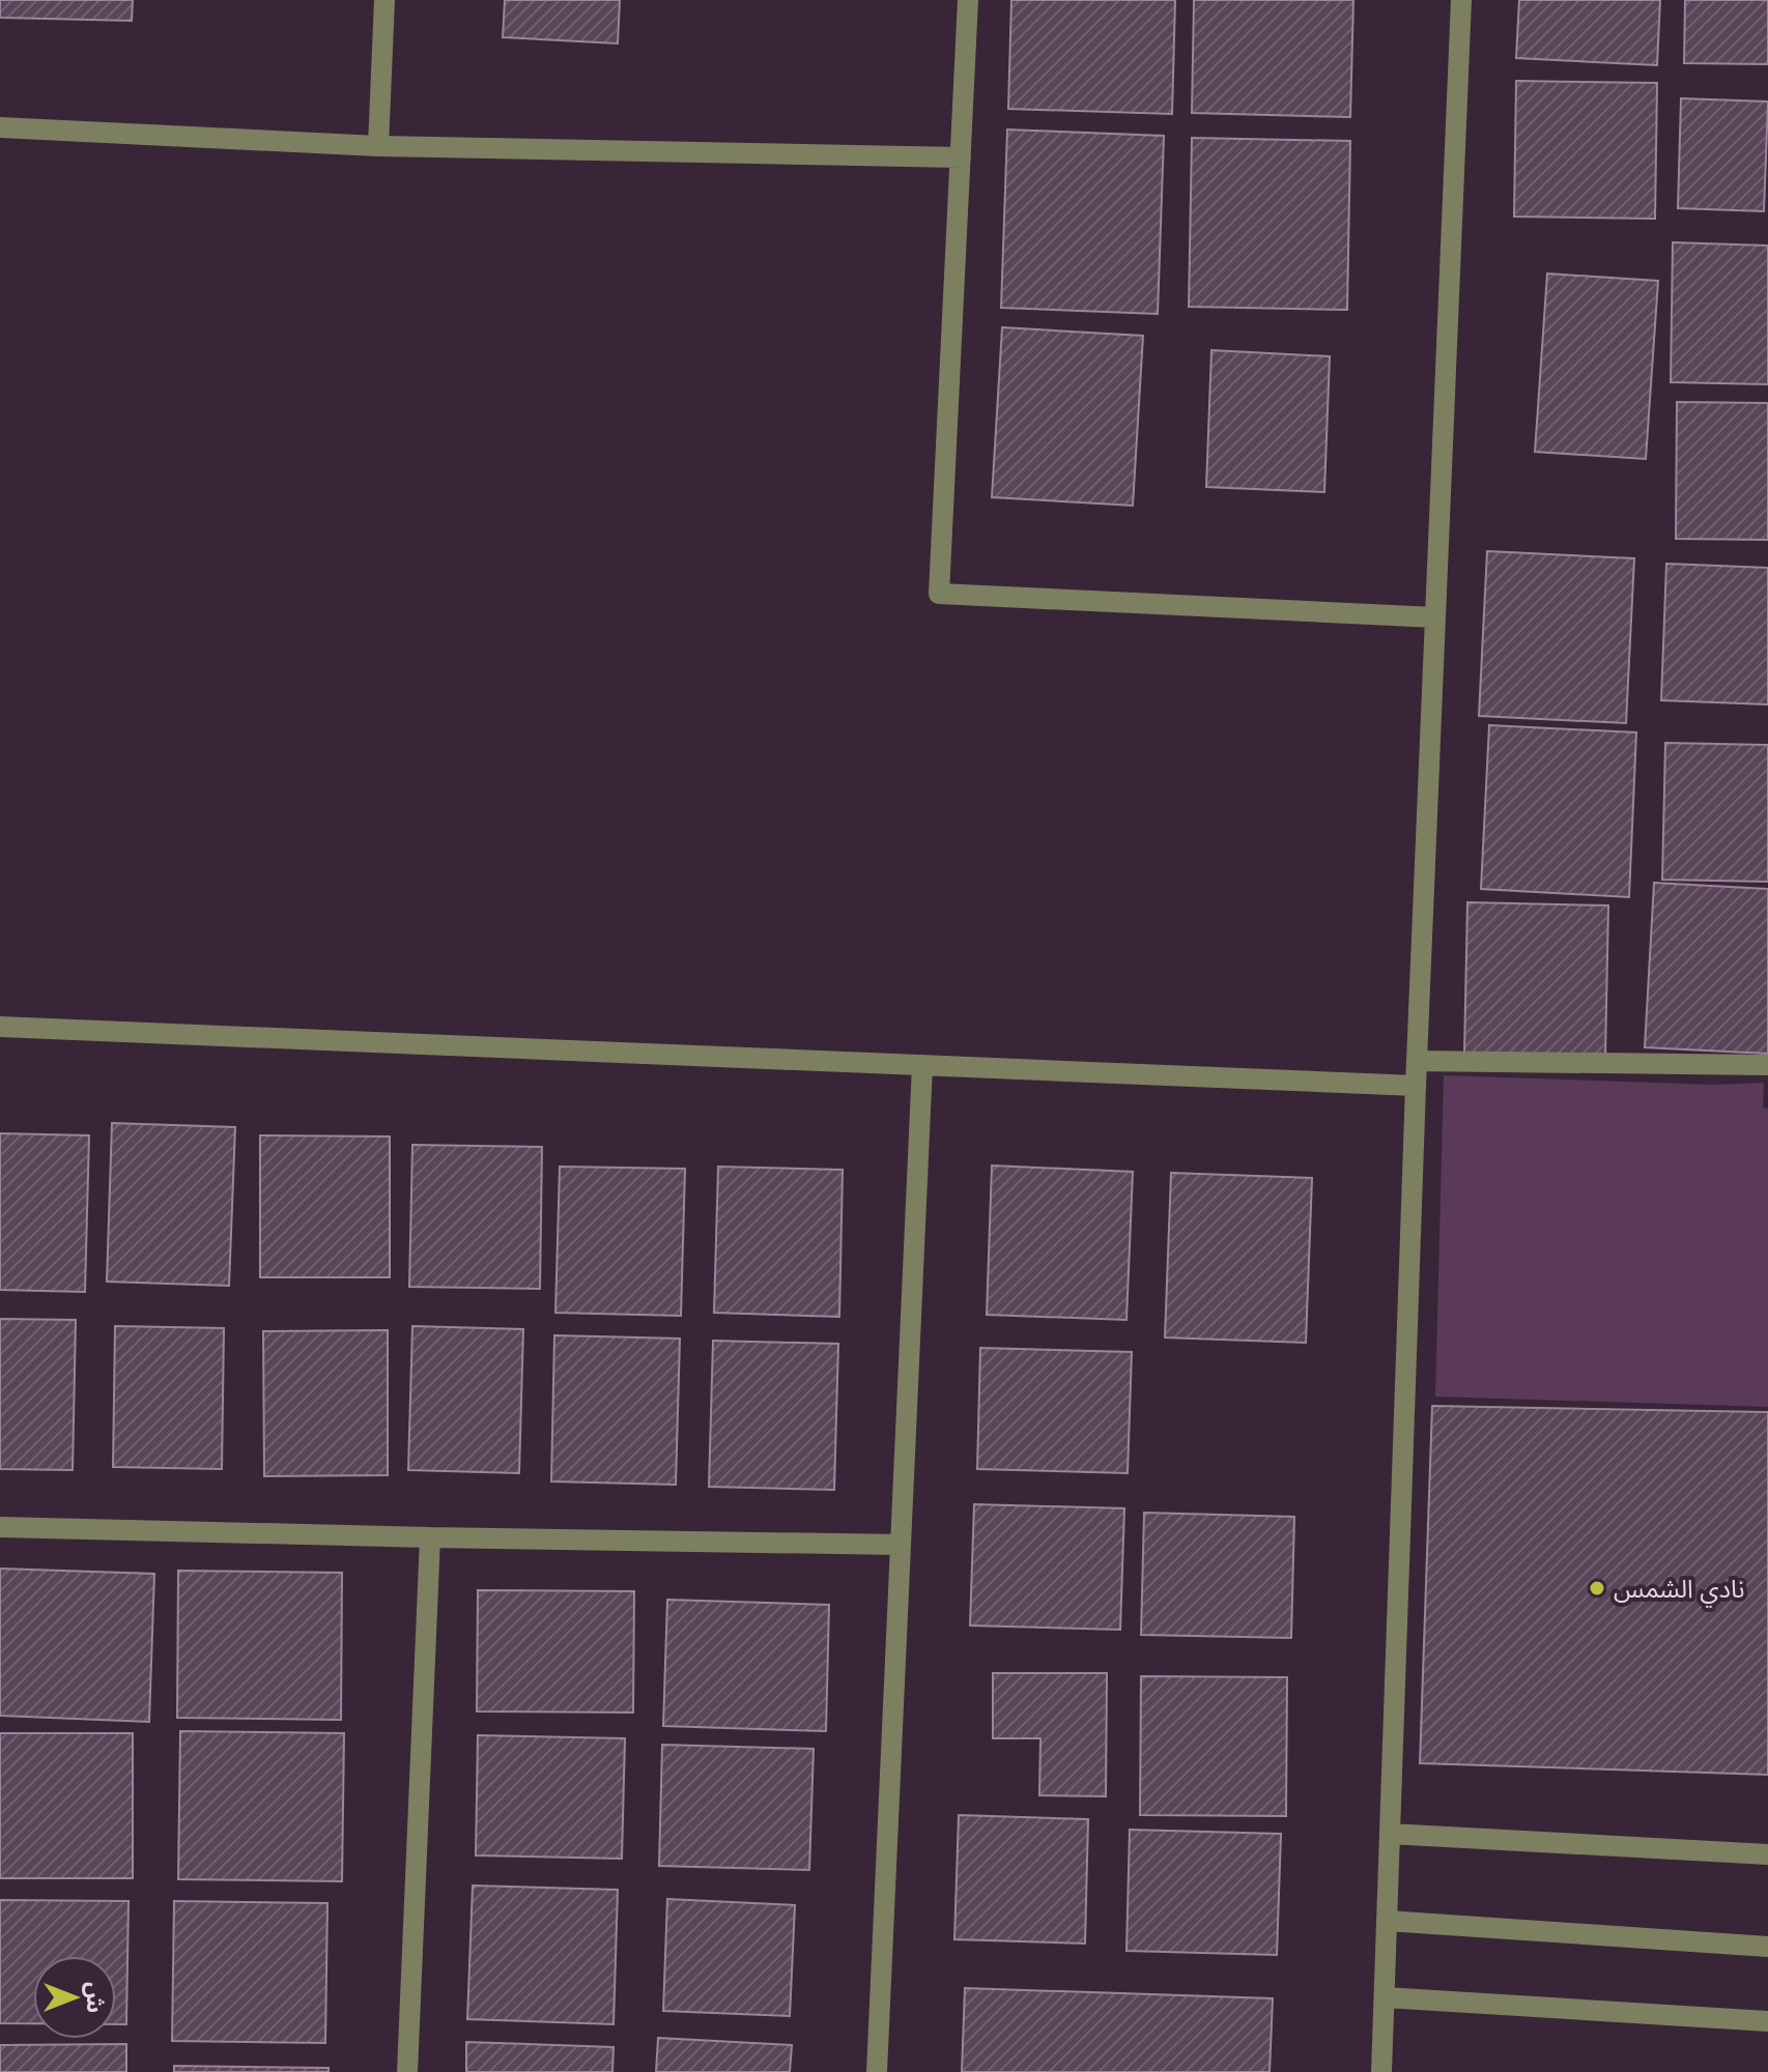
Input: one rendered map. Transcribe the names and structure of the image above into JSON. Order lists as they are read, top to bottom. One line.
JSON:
{"places":["نادي الشمس"],"north":"right"}
